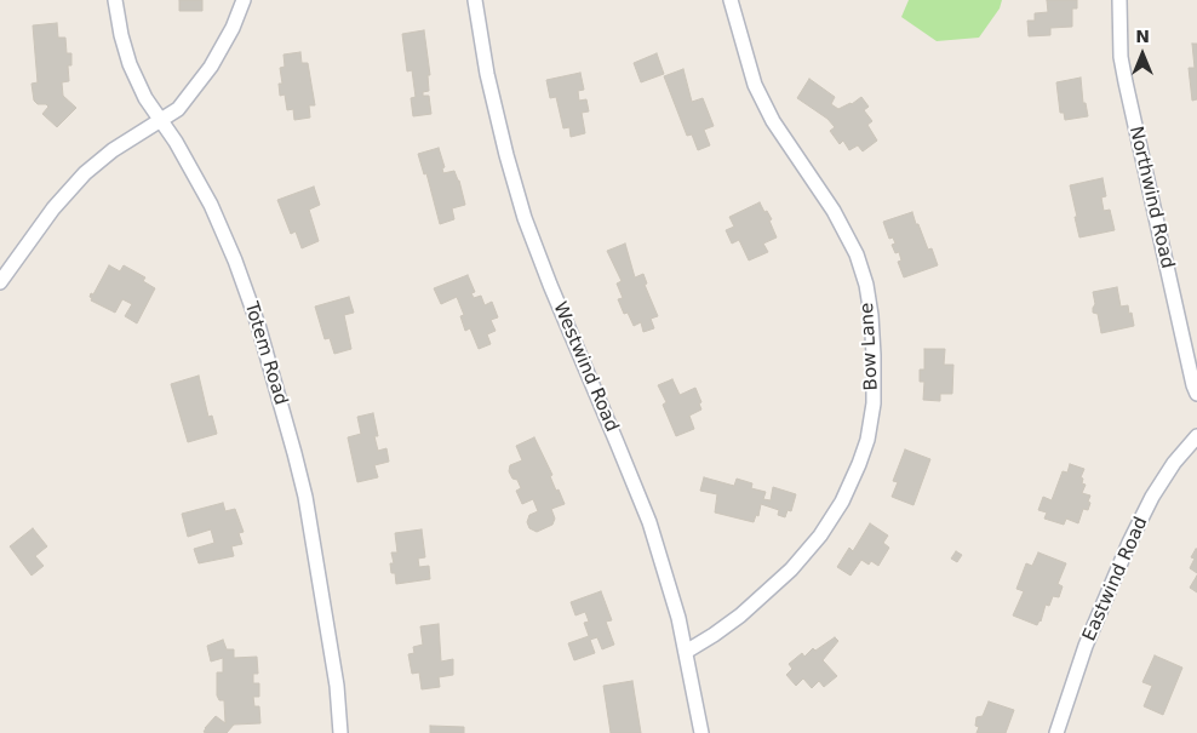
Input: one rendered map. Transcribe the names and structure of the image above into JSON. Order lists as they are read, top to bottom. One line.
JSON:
{"streets":{"street":["Northwind Road","Bow Lane","Totem Road","Westwind Road","Eastwind Road"]},"crossings":[["Bow Lane","Westwind Road"]],"north":"top"}
